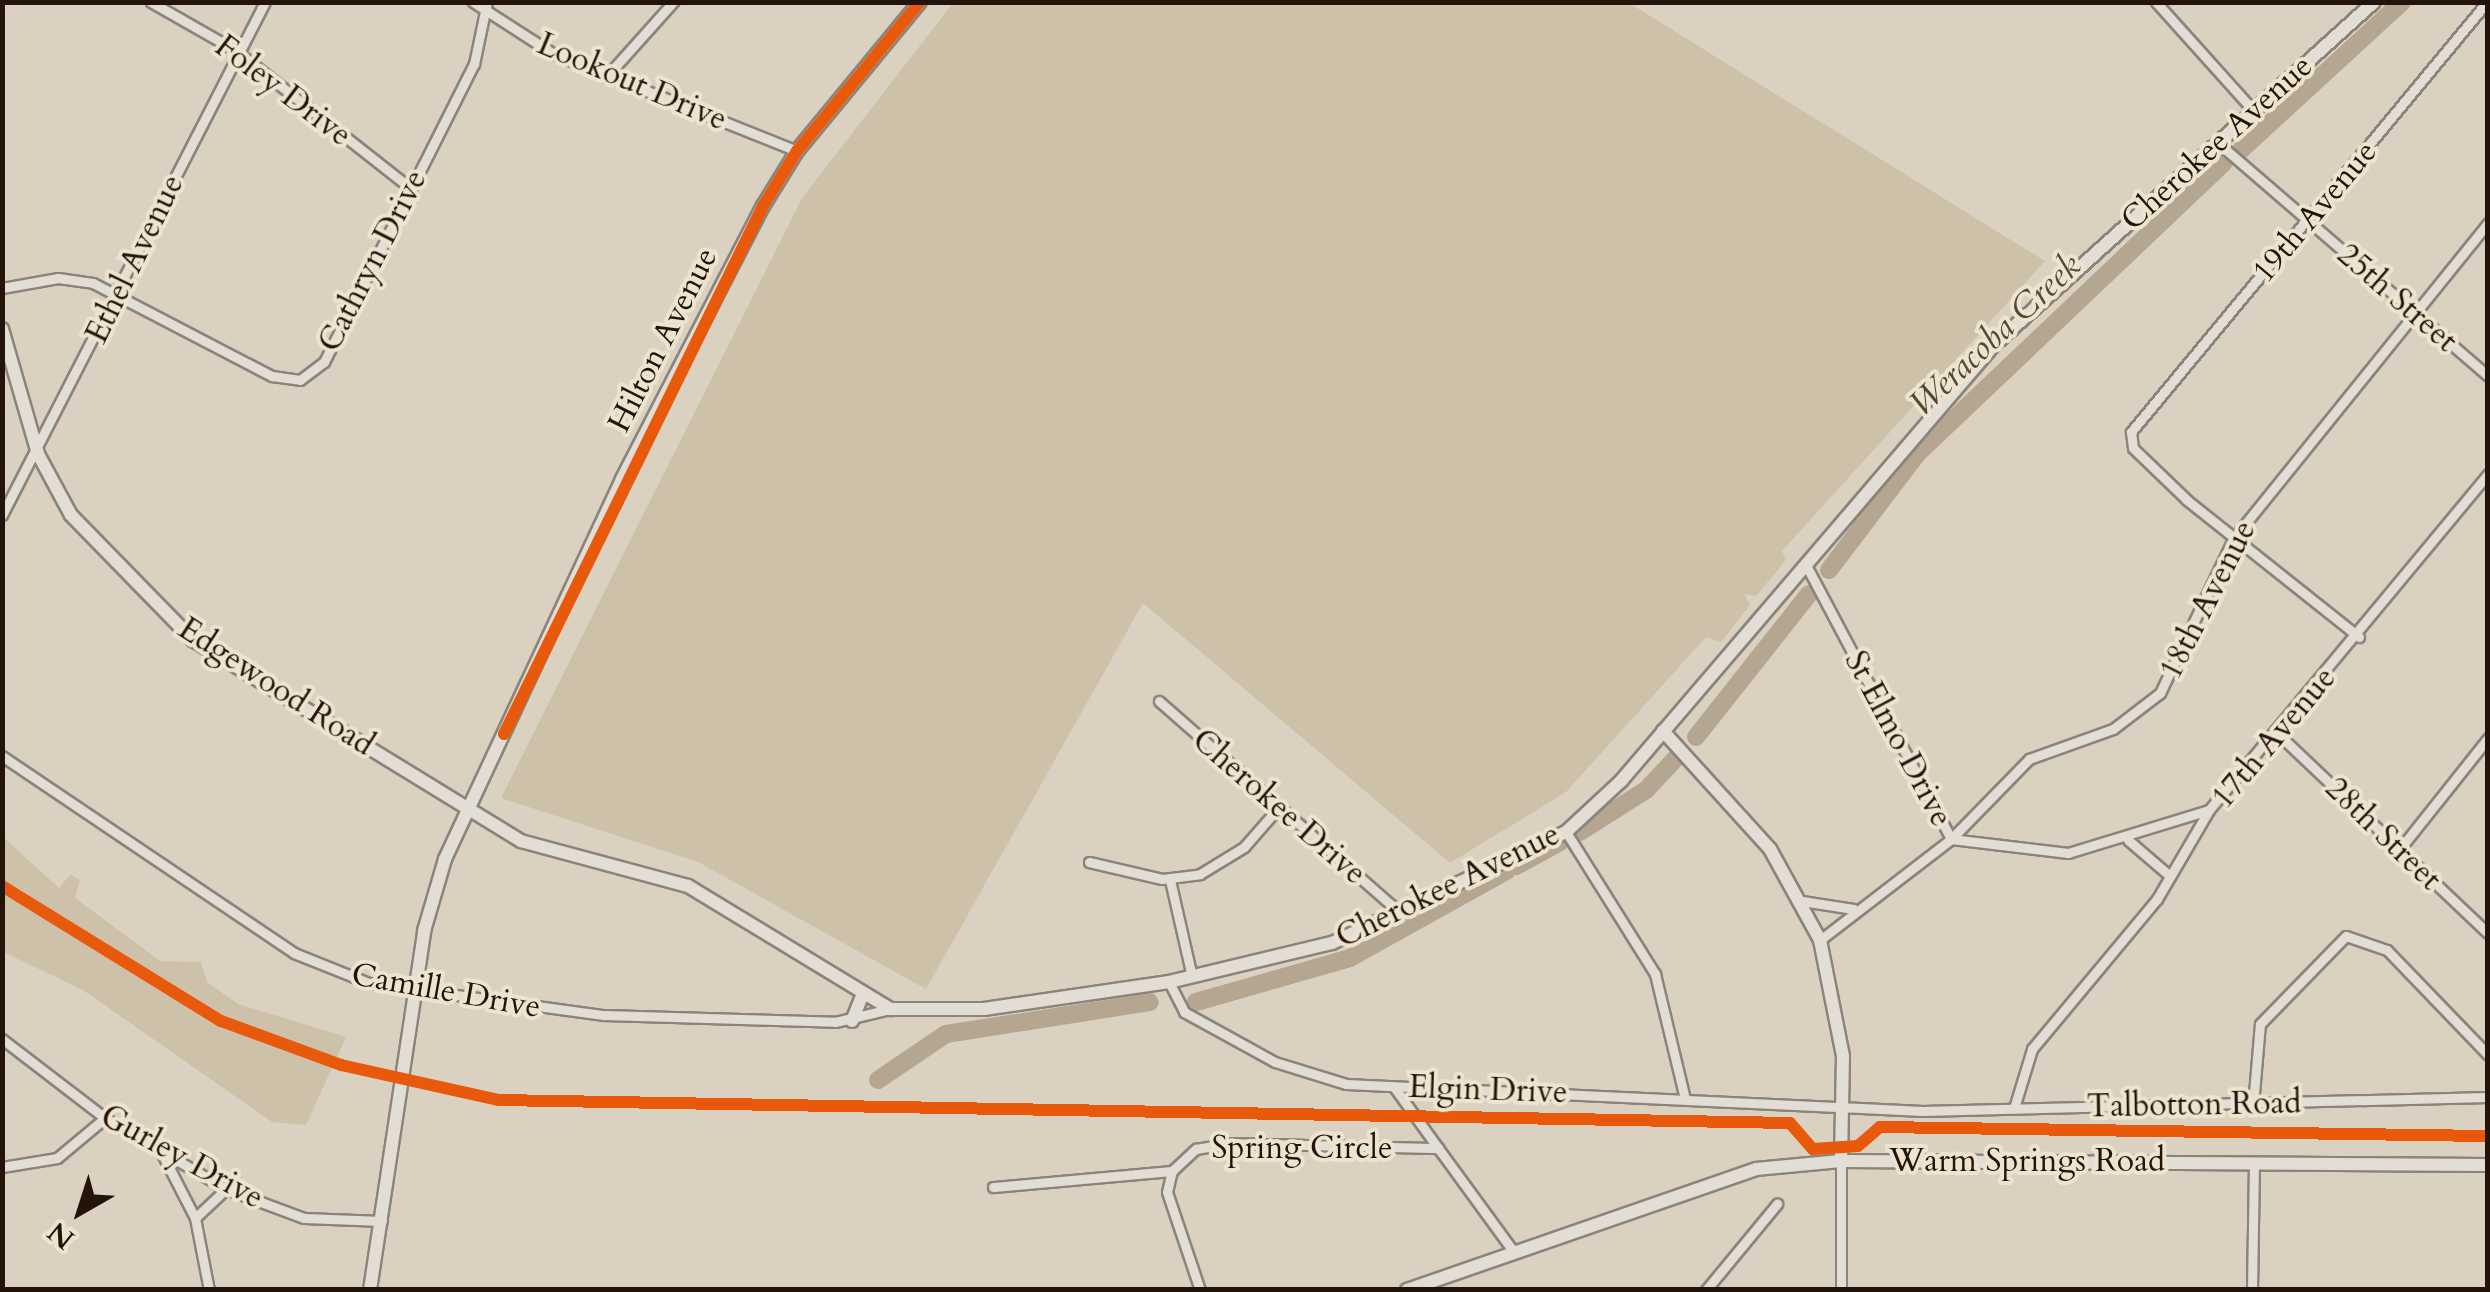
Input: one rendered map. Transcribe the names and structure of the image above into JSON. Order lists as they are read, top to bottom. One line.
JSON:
{"streets":{"street":["Lookout Drive","Foley Drive","Cherokee Avenue","19th Avenue","Ethel Avenue","Cathryn Drive","25th Street","Hilton Avenue","18th Avenue","Edgewood Road","17th Avenue","St Elmo Drive","Cherokee Drive","28th Street","Camille Drive","Elgin Drive","Talbotton Road","Spring Circle","Gurley Drive","Warm Springs Road"]},"crossings":[["Lookout Drive","Cathryn Drive"],["Lookout Drive","Hilton Avenue"],["Foley Drive","Ethel Avenue"],["Foley Drive","Cathryn Drive"],["Cherokee Avenue","25th Street"],["Cherokee Avenue","Hilton Avenue"],["Cherokee Avenue","Edgewood Road"],["Cherokee Avenue","St Elmo Drive"],["Cherokee Avenue","Cherokee Drive"],["Cherokee Avenue","Camille Drive"],["Cherokee Avenue","Elgin Drive"],["19th Avenue","25th Street"],["19th Avenue","18th Avenue"],["Ethel Avenue","Cathryn Drive"],["Ethel Avenue","Edgewood Road"],["25th Street","18th Avenue"],["Hilton Avenue","Edgewood Road"],["Hilton Avenue","Camille Drive"],["Hilton Avenue","Gurley Drive"],["18th Avenue","St Elmo Drive"],["17th Avenue","St Elmo Drive"],["17th Avenue","28th Street"],["17th Avenue","Talbotton Road"],["Elgin Drive","Talbotton Road"],["Spring Circle","Warm Springs Road"]],"water":["Weracoba Creek"],"north":"bottom left"}
